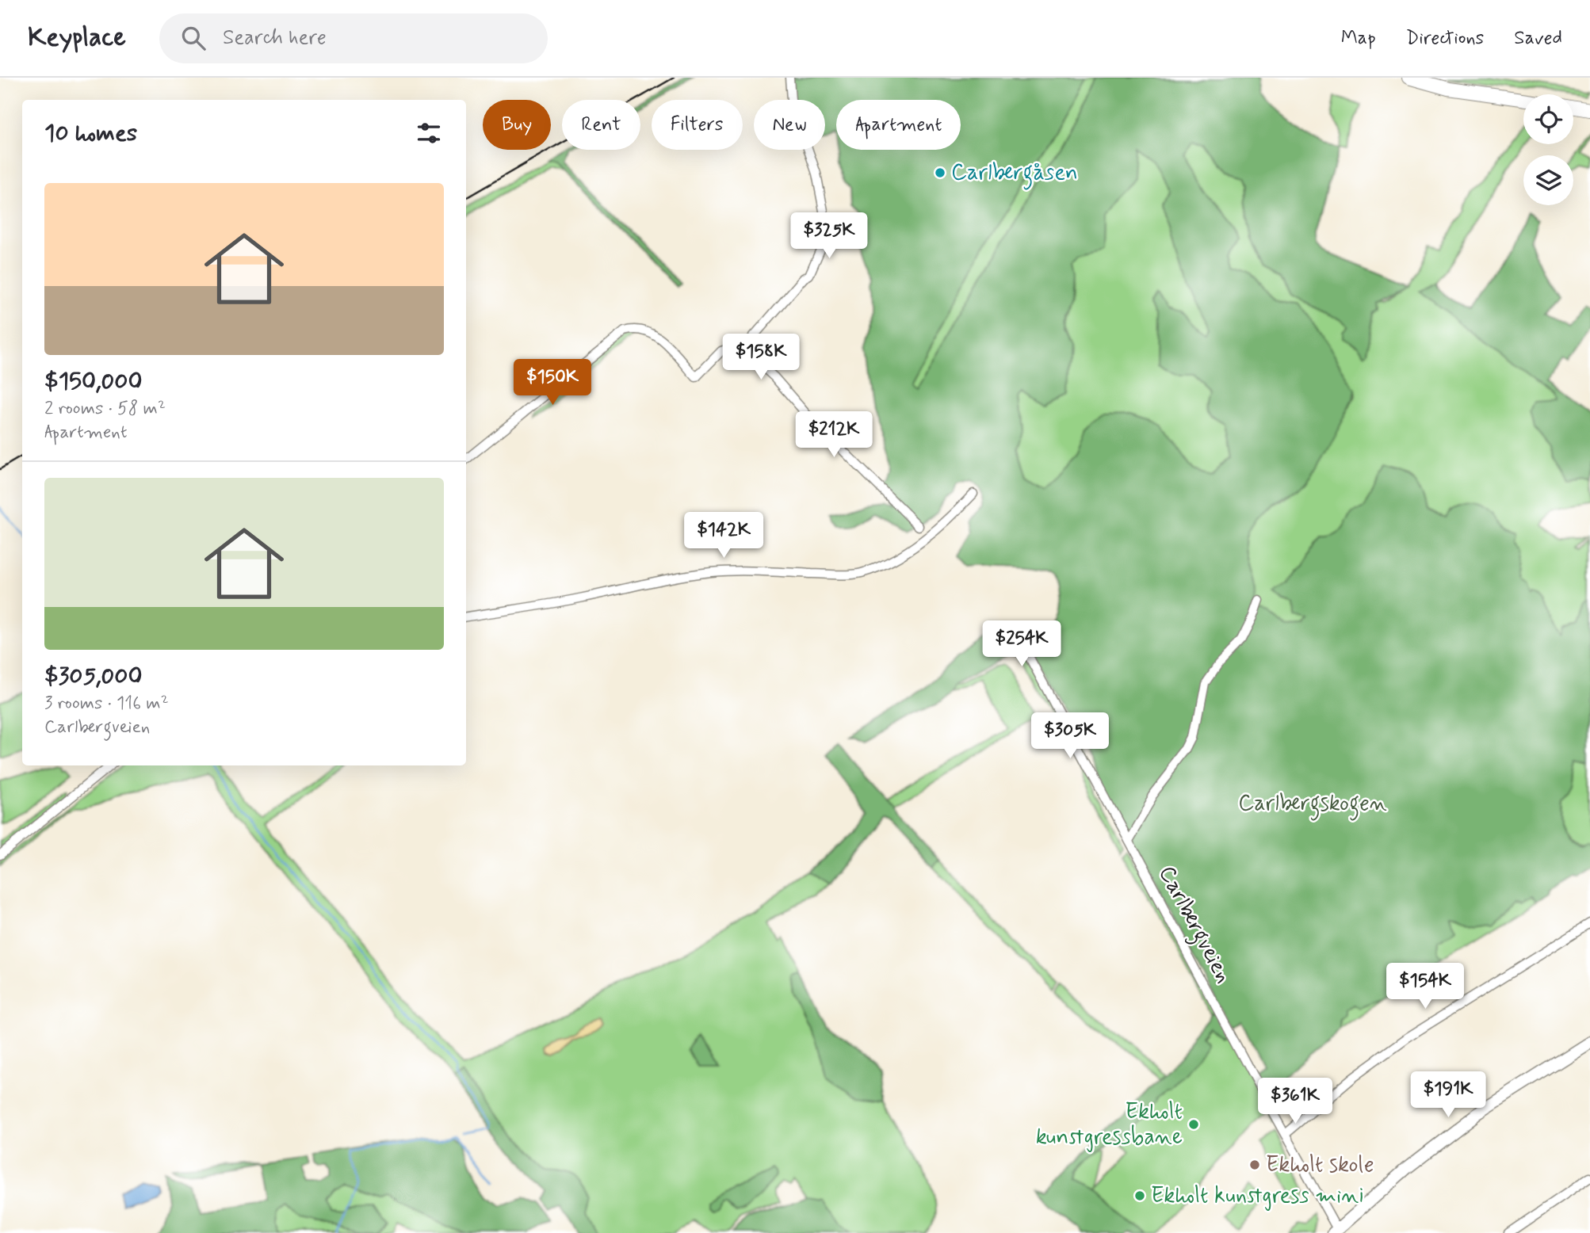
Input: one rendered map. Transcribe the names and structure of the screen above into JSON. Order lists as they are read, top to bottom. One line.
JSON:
{"streets":{"street":["Carlbergveien"]},"parks":["Carlbergskogen"],"places":["Carlbergåsen","Ekholt kunstgressbane","Ekholt skole","Ekholt kunstgress mini"],"page":{"header":"Keyplace","search":"Search here","nav":["Map","Directions","Saved"],"chip":["Buy","Rent","Filters","New","Apartment"],"heading":"10 homes","list":[{"name":"$150,000","note":"2 rooms · 58 m² · Apartment"},{"name":"$305,000","note":"3 rooms · 116 m² · Carlbergveien"}],"price":["$325K","$158K","$150K","$212K","$142K","$254K","$305K","$154K","$191K","$361K"]}}
